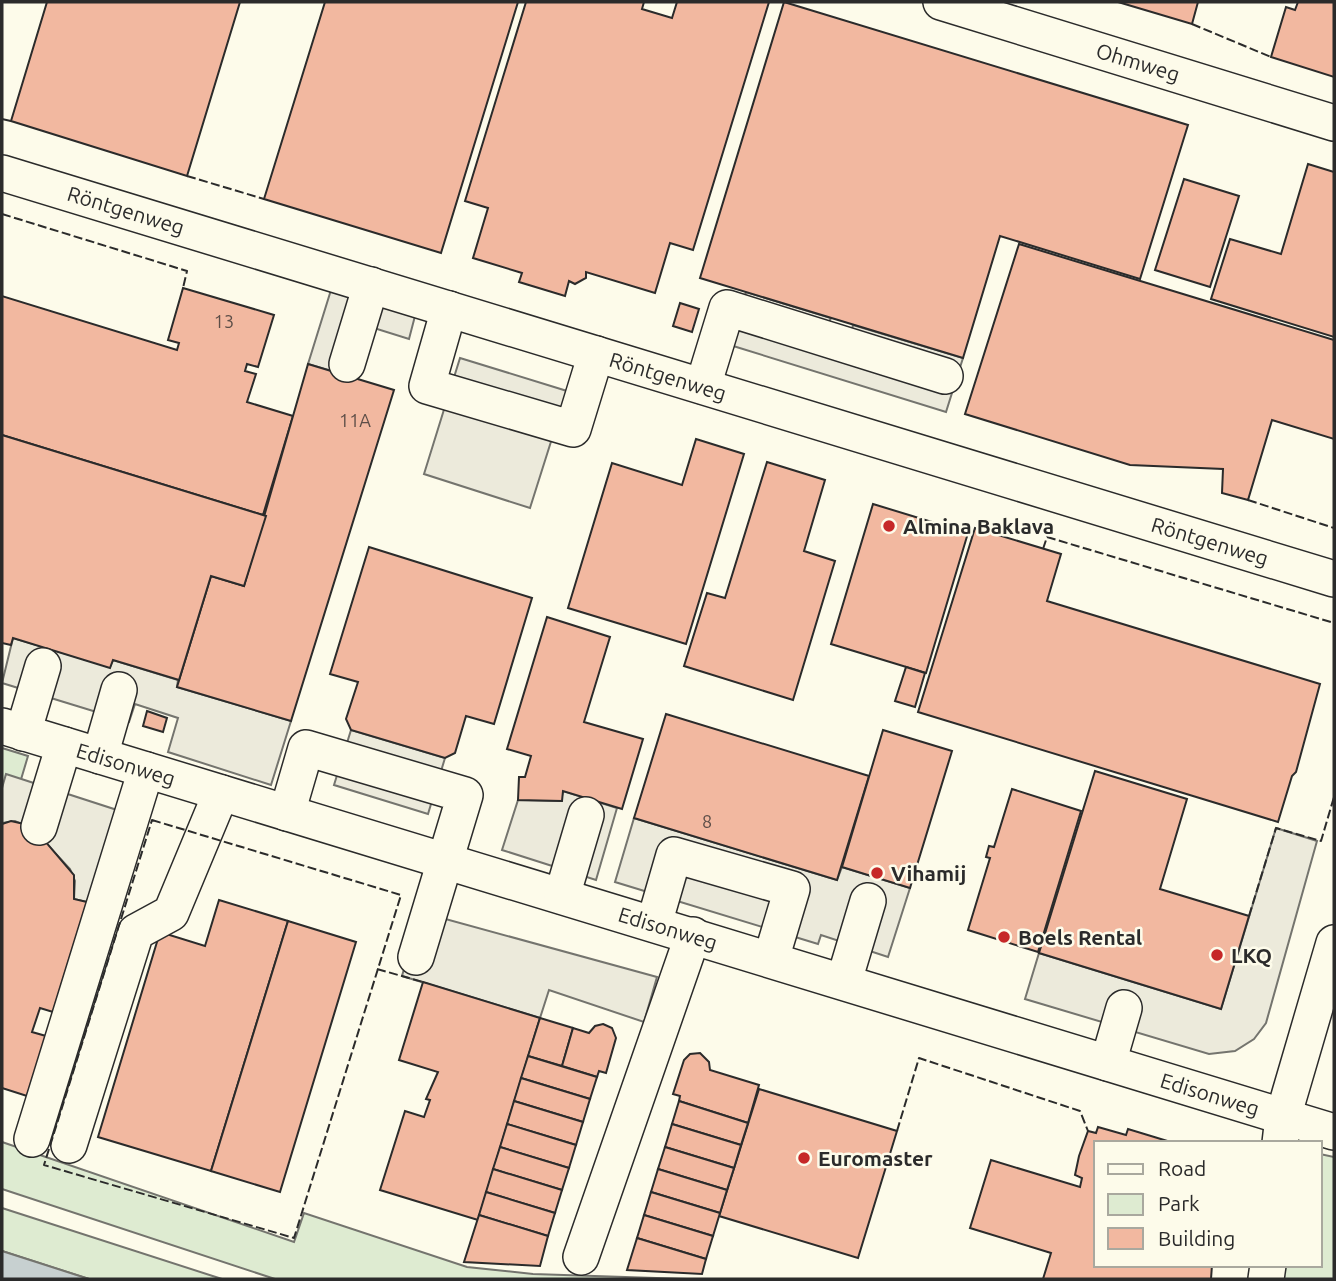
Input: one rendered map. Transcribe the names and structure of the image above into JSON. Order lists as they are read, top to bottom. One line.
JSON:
{"streets":{"street":["Ohmweg","Röntgenweg","Edisonweg"]},"places":["Almina Baklava","Vihamij","Boels Rental","LKQ","Euromaster"],"house_numbers":["13","11A","8"],"legend":["Road","Park","Building"]}
